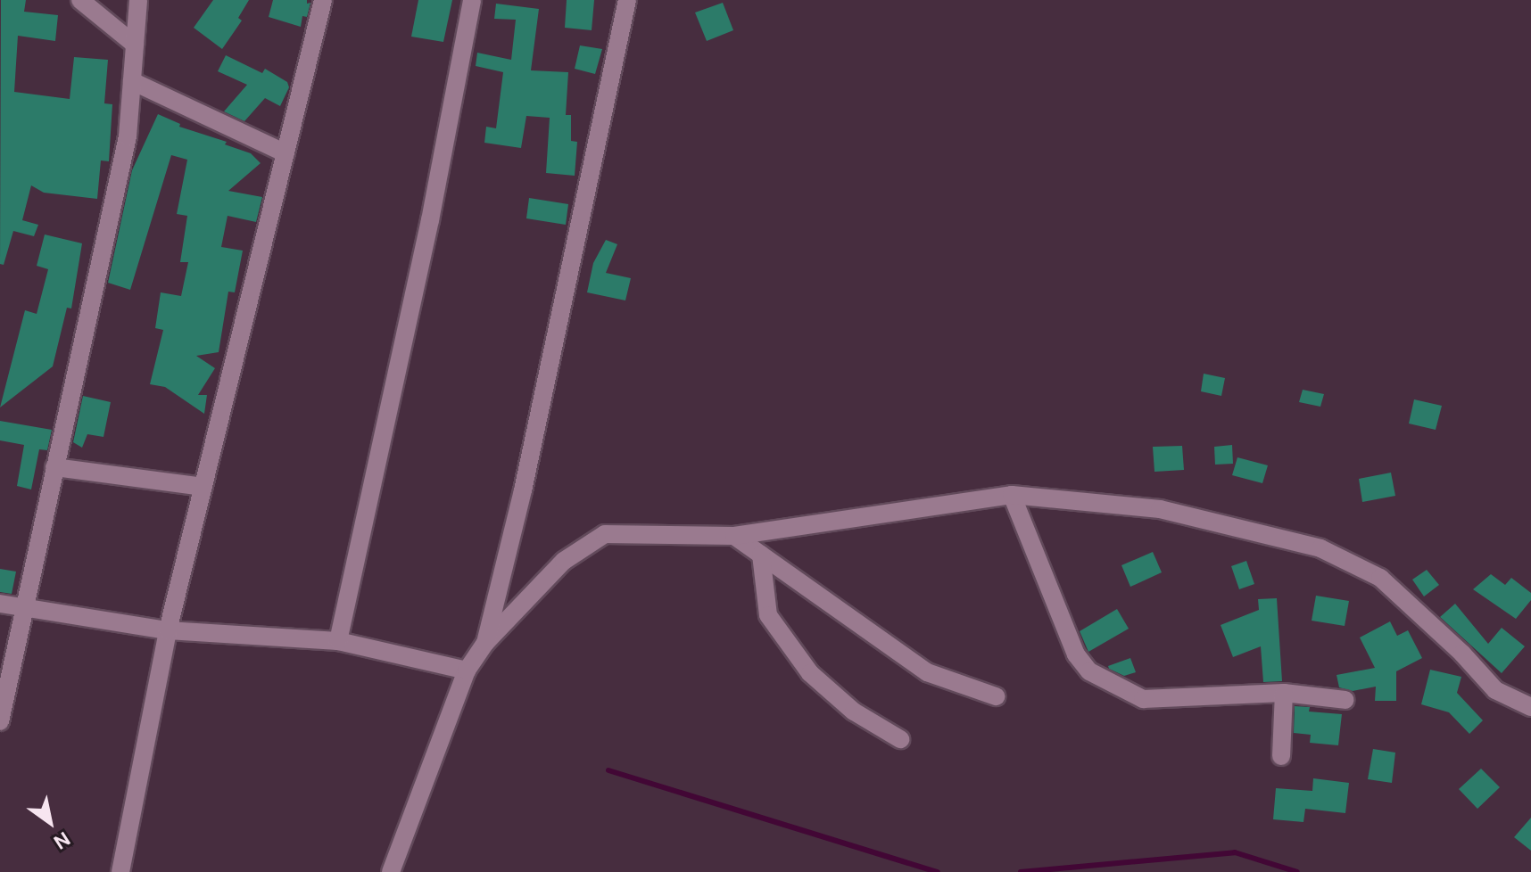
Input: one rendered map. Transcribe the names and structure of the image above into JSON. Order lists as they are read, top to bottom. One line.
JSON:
{"north":"bottom right"}
